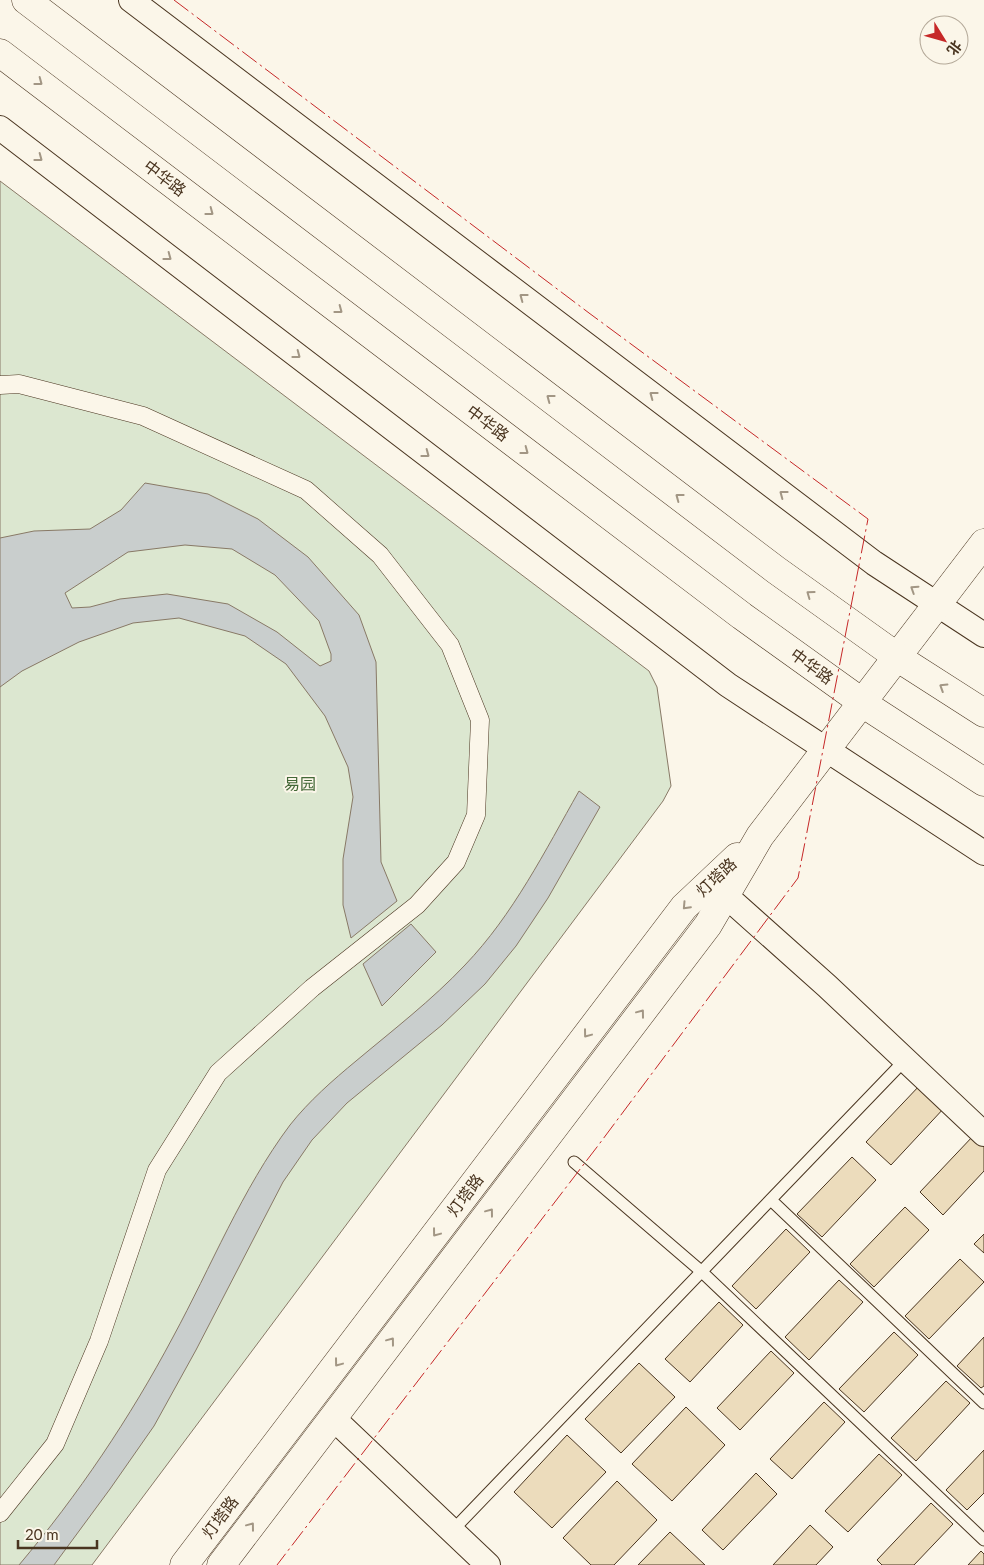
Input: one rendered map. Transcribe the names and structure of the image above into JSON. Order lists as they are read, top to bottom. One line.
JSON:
{"streets":{"main road":["中华路","灯塔路"]},"crossings":[["中华路","灯塔路"]],"parks":["易园"],"scale_bar":"20 m","north":"bottom right"}
